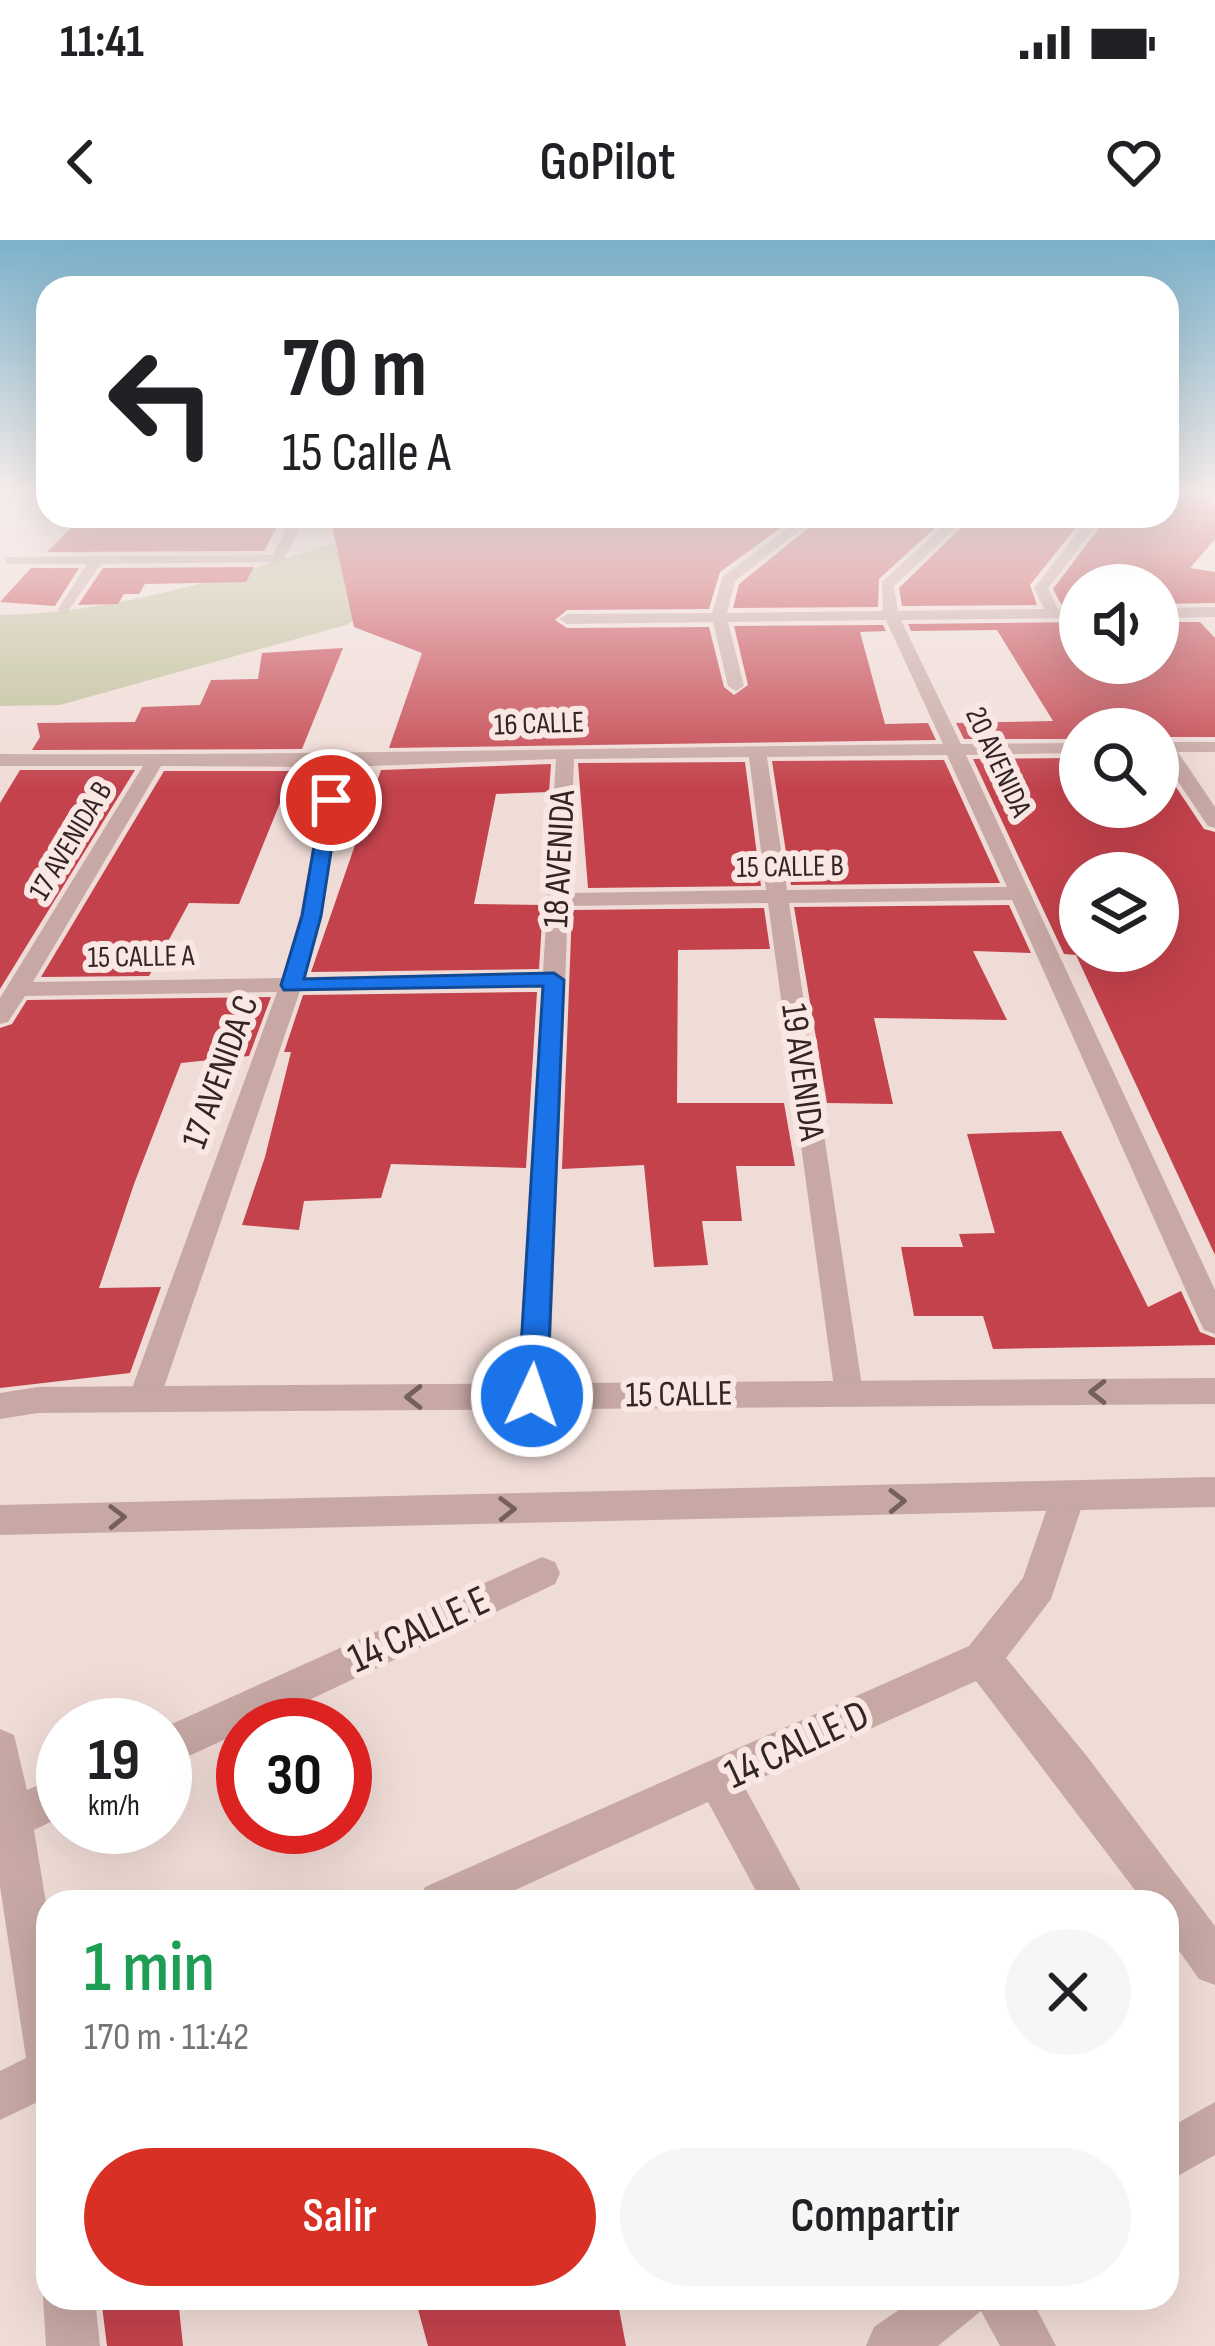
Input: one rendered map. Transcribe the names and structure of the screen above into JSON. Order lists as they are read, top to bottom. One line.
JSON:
{"streets":{"street":["16 CALLE","20 AVENIDA","17 AVENIDA B","18 AVENIDA","15 CALLE B","15 CALLE A","17 AVENIDA C","19 AVENIDA","15 CALLE","14 CALLE E","14 CALLE D"]},"crossings":[["16 CALLE","20 AVENIDA"],["16 CALLE","17 AVENIDA B"],["16 CALLE","18 AVENIDA"],["16 CALLE","17 AVENIDA C"],["16 CALLE","19 AVENIDA"],["20 AVENIDA","15 CALLE B"],["17 AVENIDA B","15 CALLE A"],["18 AVENIDA","15 CALLE B"],["18 AVENIDA","15 CALLE A"],["18 AVENIDA","15 CALLE"],["15 CALLE B","19 AVENIDA"],["15 CALLE A","17 AVENIDA C"],["17 AVENIDA C","15 CALLE"],["19 AVENIDA","15 CALLE"]],"page":{"status":"11:41","header":"GoPilot","turn":["70 m","15 Calle A"],"speed":"19 km/h","limit":"30","heading":["1 min","170 m · 11:42"],"buttons":["Salir","Compartir"]}}
